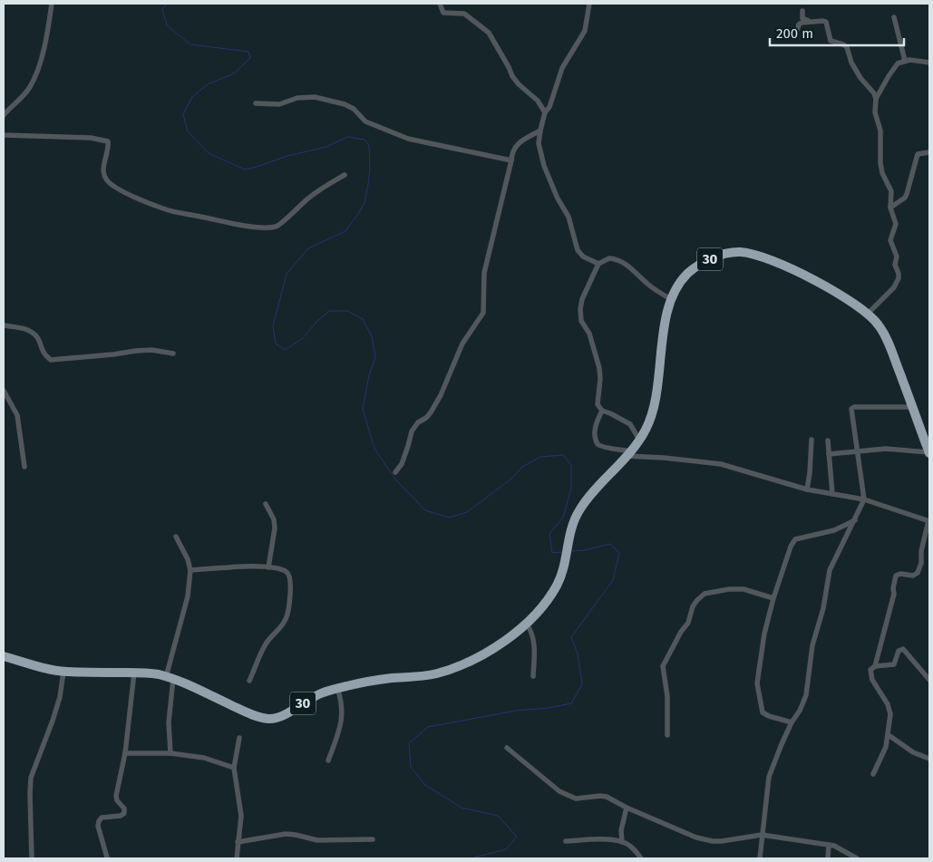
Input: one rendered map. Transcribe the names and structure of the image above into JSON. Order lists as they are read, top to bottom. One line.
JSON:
{"streets":{"highway":["30"]},"scale_bar":"200 m"}
